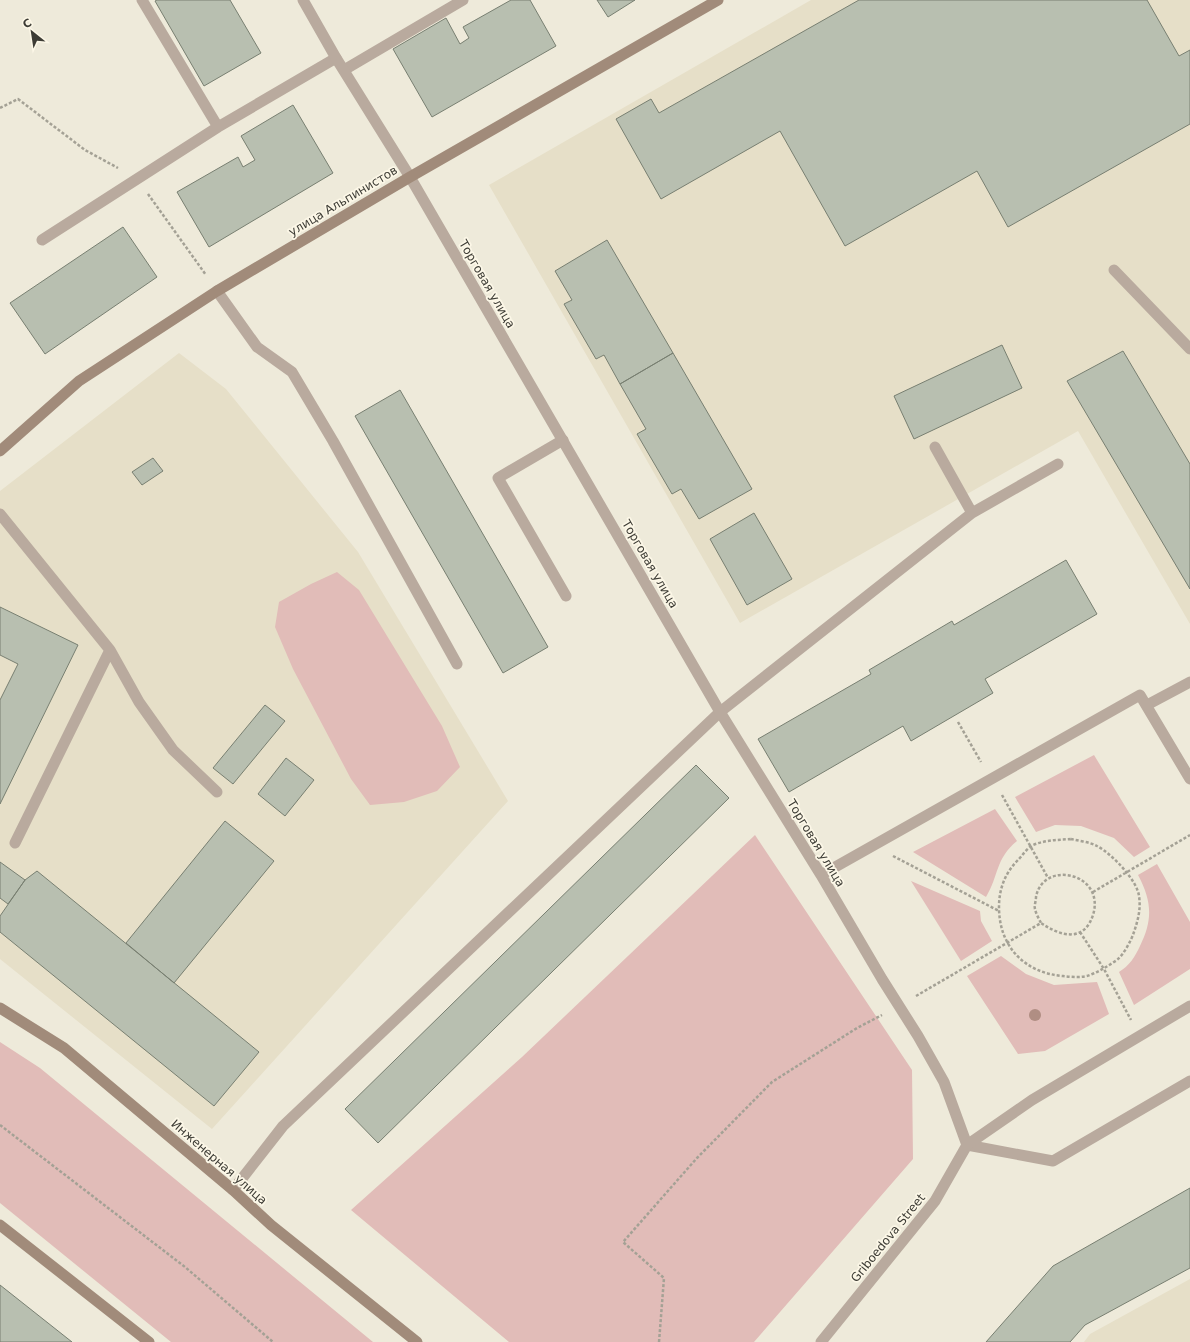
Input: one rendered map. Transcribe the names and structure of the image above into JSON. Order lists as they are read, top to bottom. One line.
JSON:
{"streets":{"main road":["улица Альпинистов","Инженерная улица"],"street":["Торговая улица","Griboedova Street"]},"crossings":[["улица Альпинистов","Торговая улица"],["Торговая улица","Griboedova Street"]],"north":"top left"}
